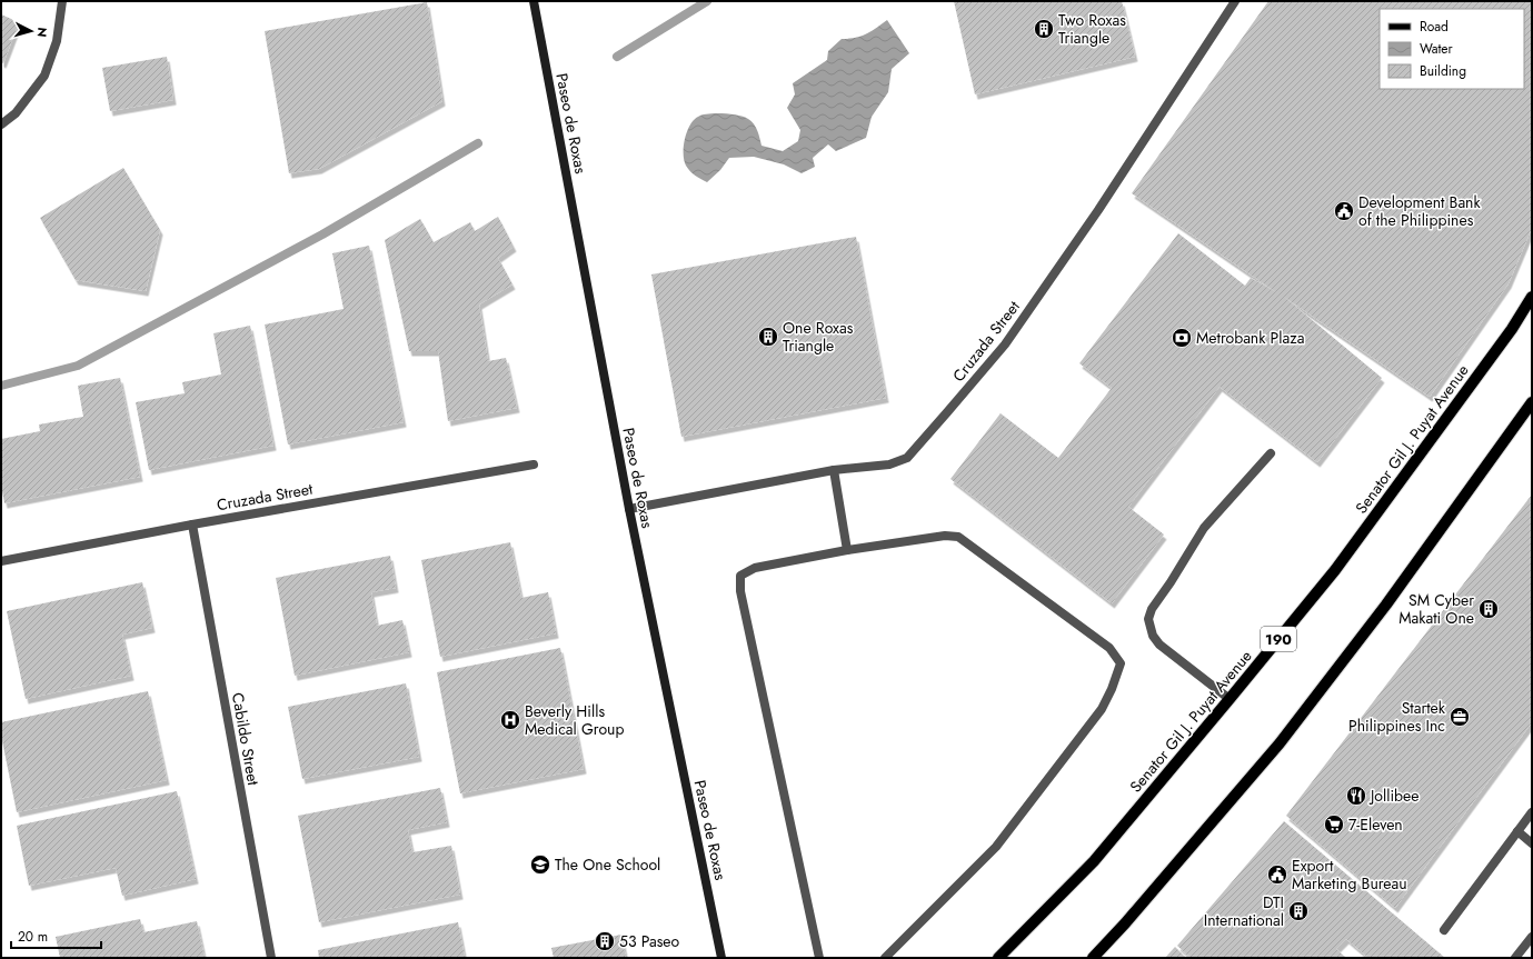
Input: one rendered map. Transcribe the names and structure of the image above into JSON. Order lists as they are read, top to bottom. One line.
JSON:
{"streets":{"main road":["Paseo de Roxas","Senator Gil J. Puyat Avenue","190"],"street":["Cruzada Street","Cabildo Street"]},"crossings":[["Paseo de Roxas","Cruzada Street"],["Cruzada Street","Cabildo Street"]],"places":{"building":["Two Roxas Triangle","One Roxas Triangle","SM Cyber Makati One","DTI International","53 Paseo"],"public building":["Development Bank of the Philippines","Export Marketing Bureau"],"bank":["Metrobank Plaza"],"office":["Startek Philippines Inc"],"hospital":["Beverly Hills Medical Group"],"restaurant":["Jollibee"],"supermarket":["7-Eleven"],"school or university":["The One School"]},"legend":["Road","Water","Building"],"scale_bar":"20 m","north":"right"}
